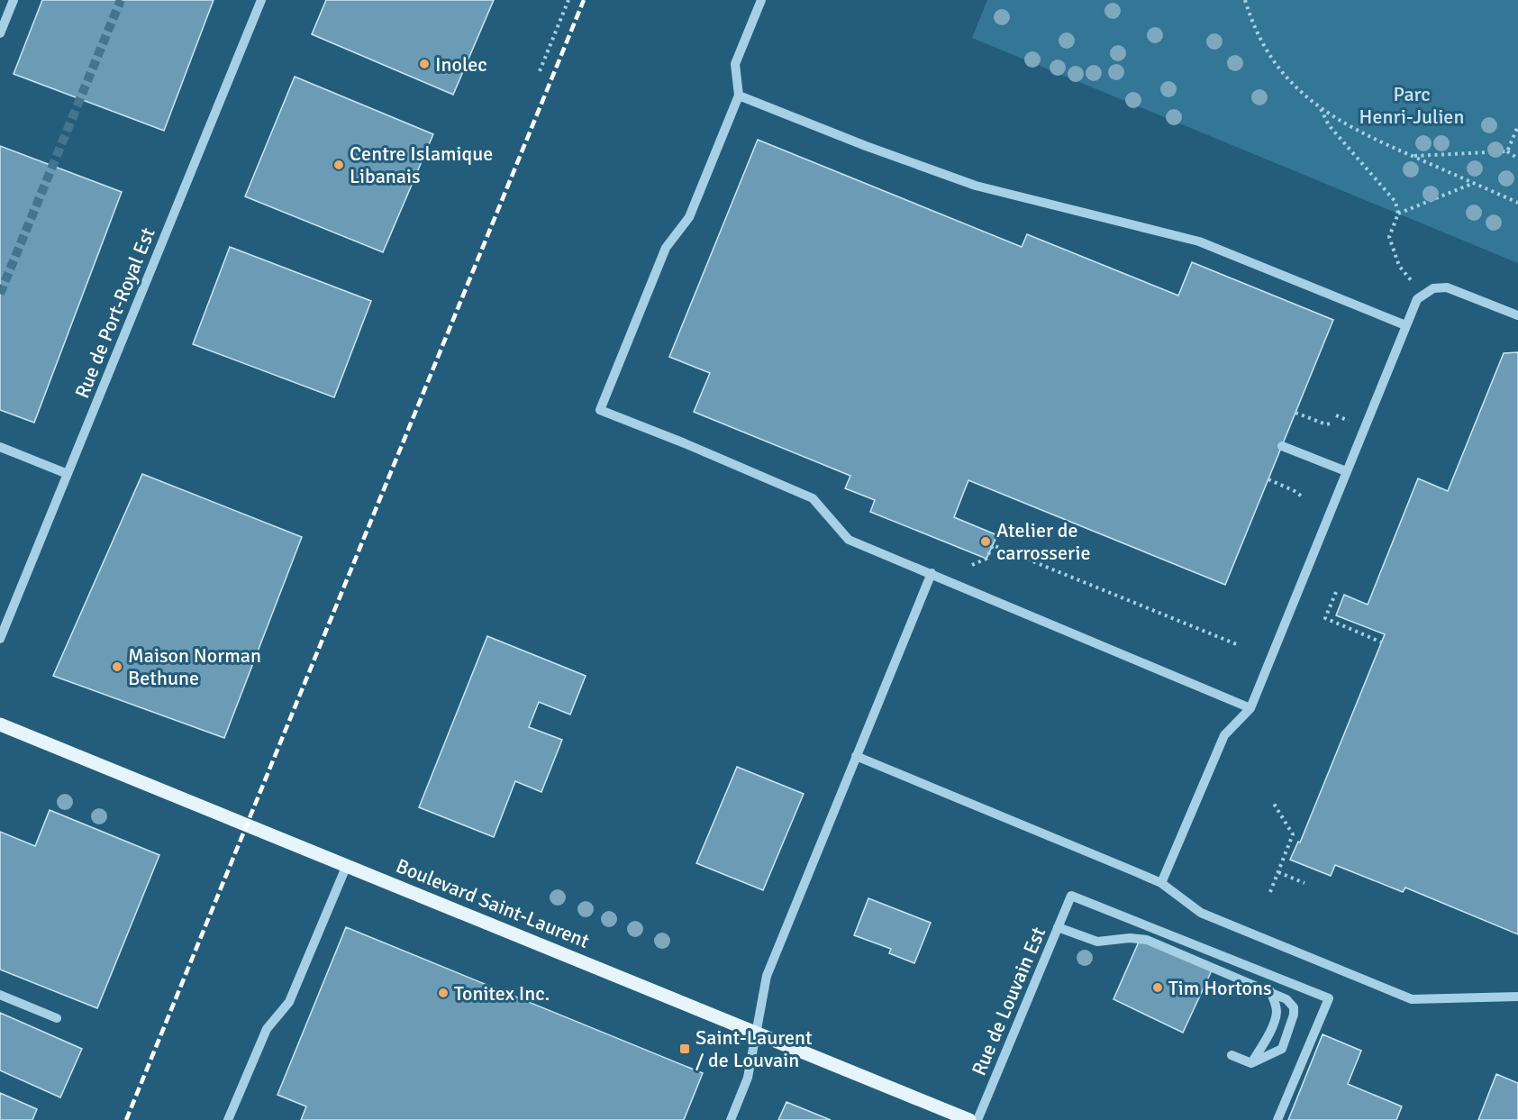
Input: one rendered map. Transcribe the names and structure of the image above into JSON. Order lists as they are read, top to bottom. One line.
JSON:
{"streets":{"main road":["Boulevard Saint-Laurent"],"street":["Rue de Port-Royal Est","Rue de Louvain Est"]},"parks":["Parc Henri-Julien"],"places":{"other":["Inolec","Centre Islamique Libanais","Atelier de carrosserie","Maison Norman Bethune","Tim Hortons","Tonitex Inc."],"transit":["Saint-Laurent / de Louvain"]}}
